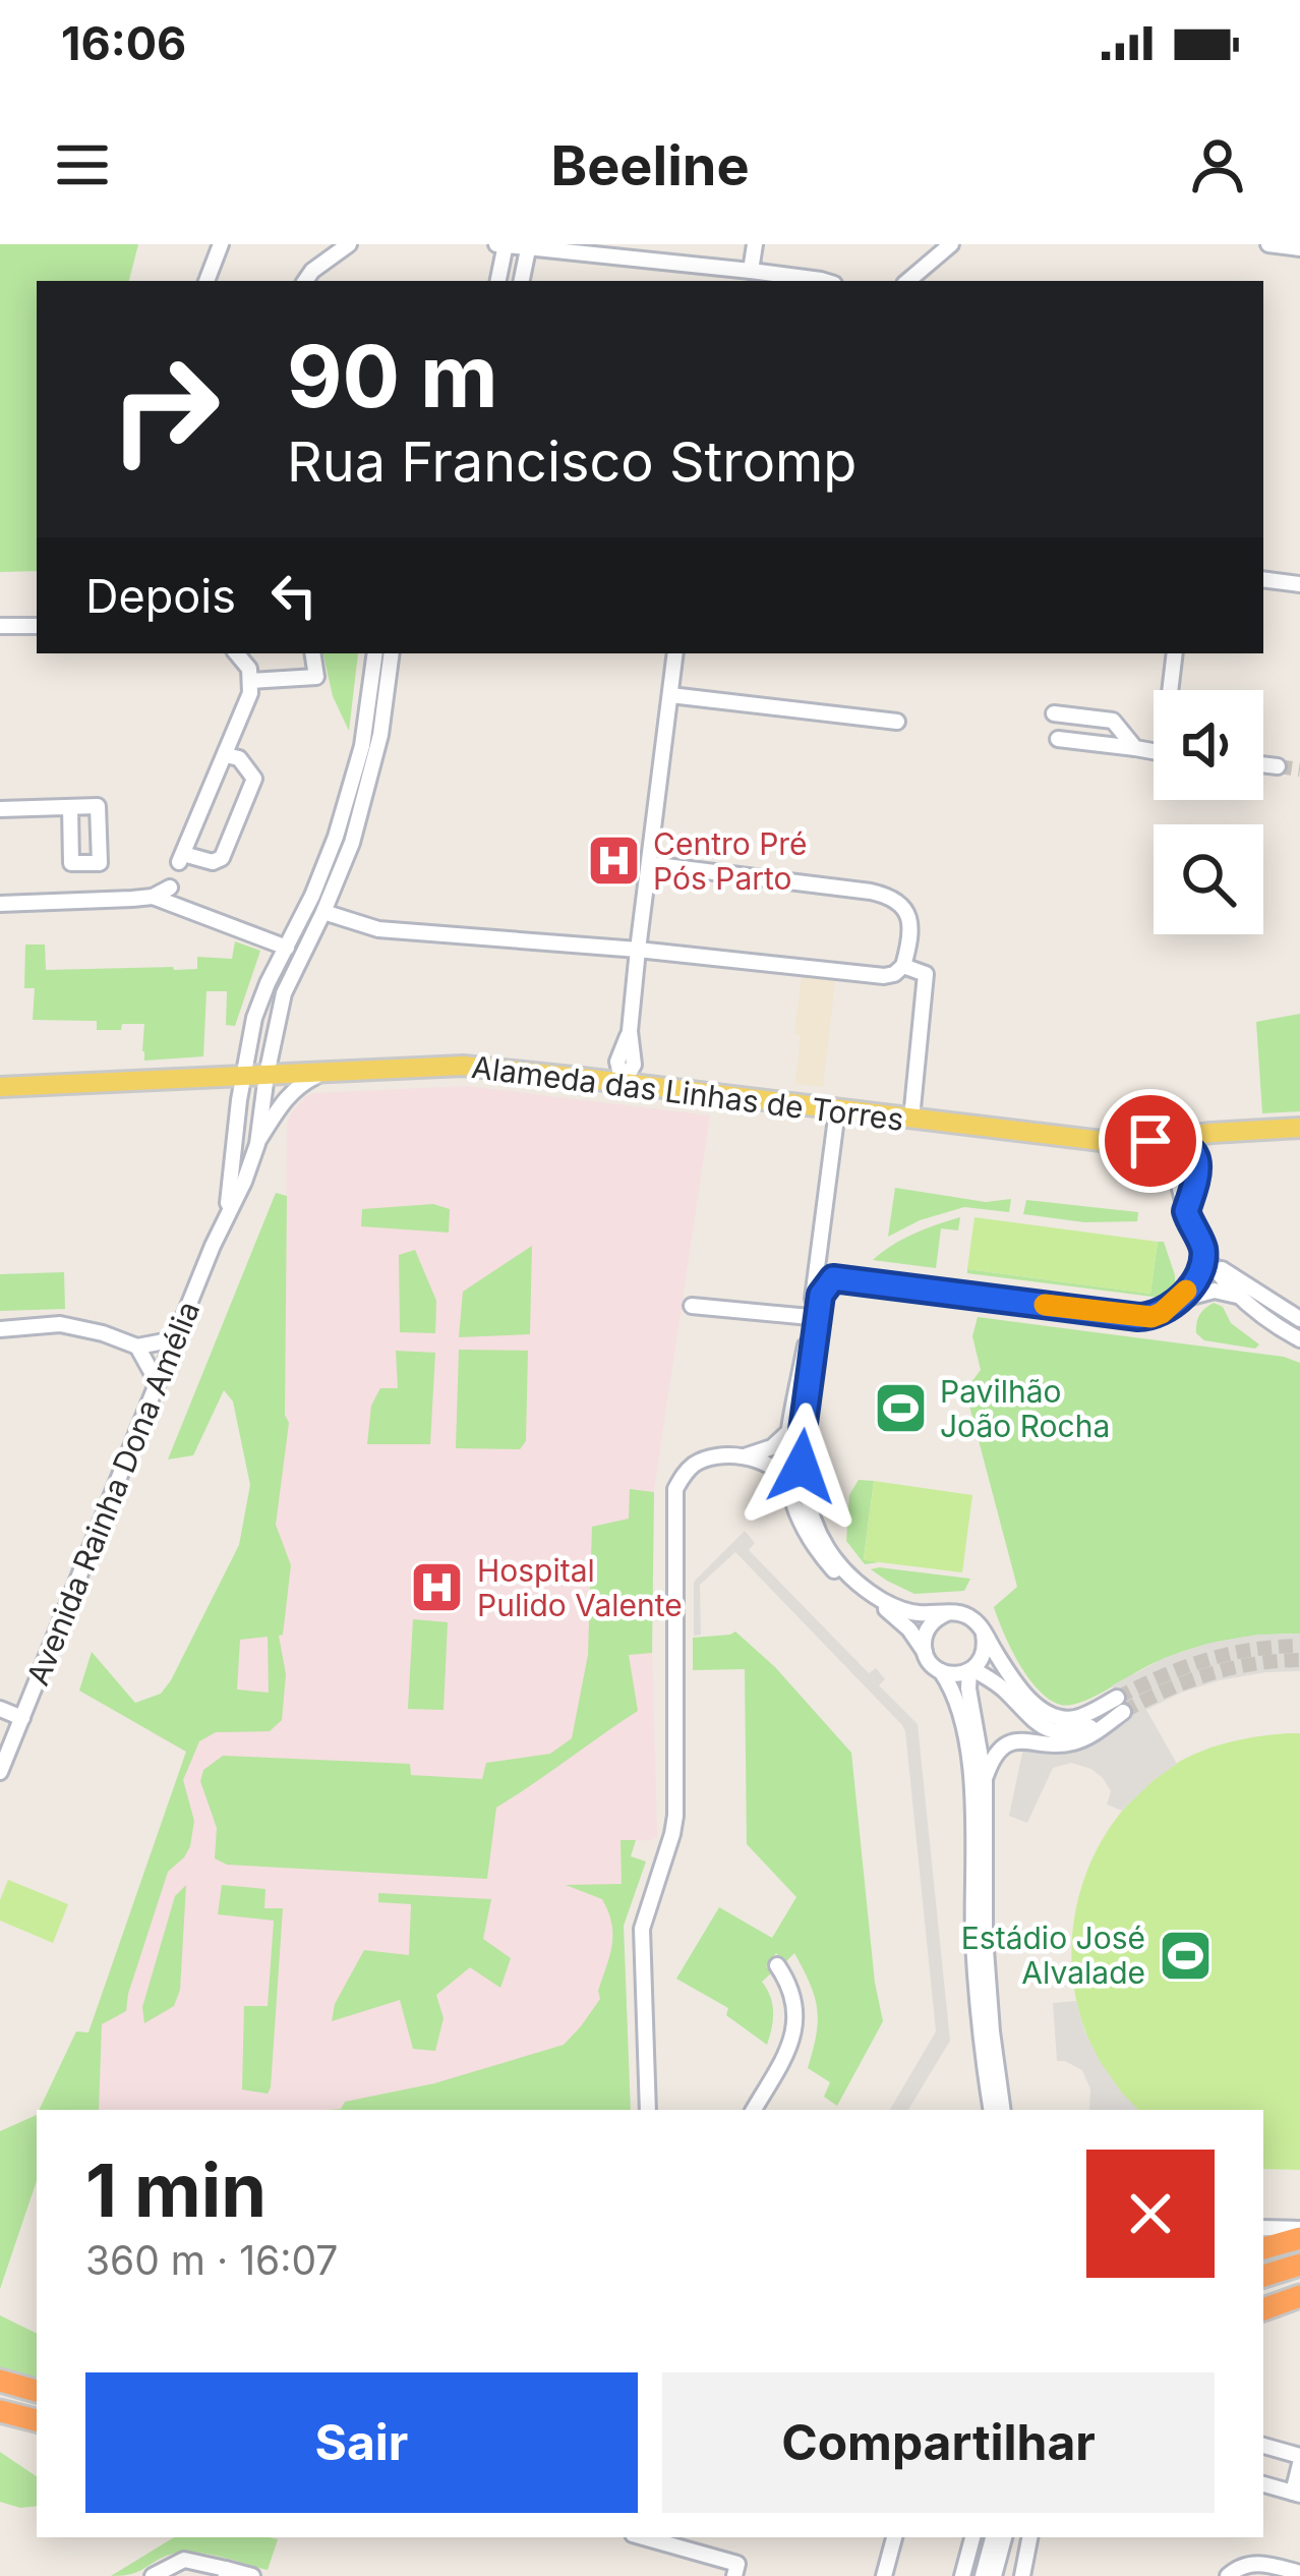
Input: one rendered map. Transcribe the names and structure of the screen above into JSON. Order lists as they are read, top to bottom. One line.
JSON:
{"streets":{"main road":["Alameda das Linhas de Torres"],"street":["Avenida Rainha Dona Amélia"]},"crossings":[["Alameda das Linhas de Torres","Avenida Rainha Dona Amélia"]],"places":{"hospital":["Centro Pré Pós Parto","Hospital Pulido Valente"],"sports":["Pavilhão João Rocha","Estádio José Alvalade"]},"page":{"status":"16:06","header":"Beeline","turn":["90 m","Rua Francisco Stromp"],"then":"Depois","heading":["1 min","360 m · 16:07"],"buttons":["Sair","Compartilhar"]}}
